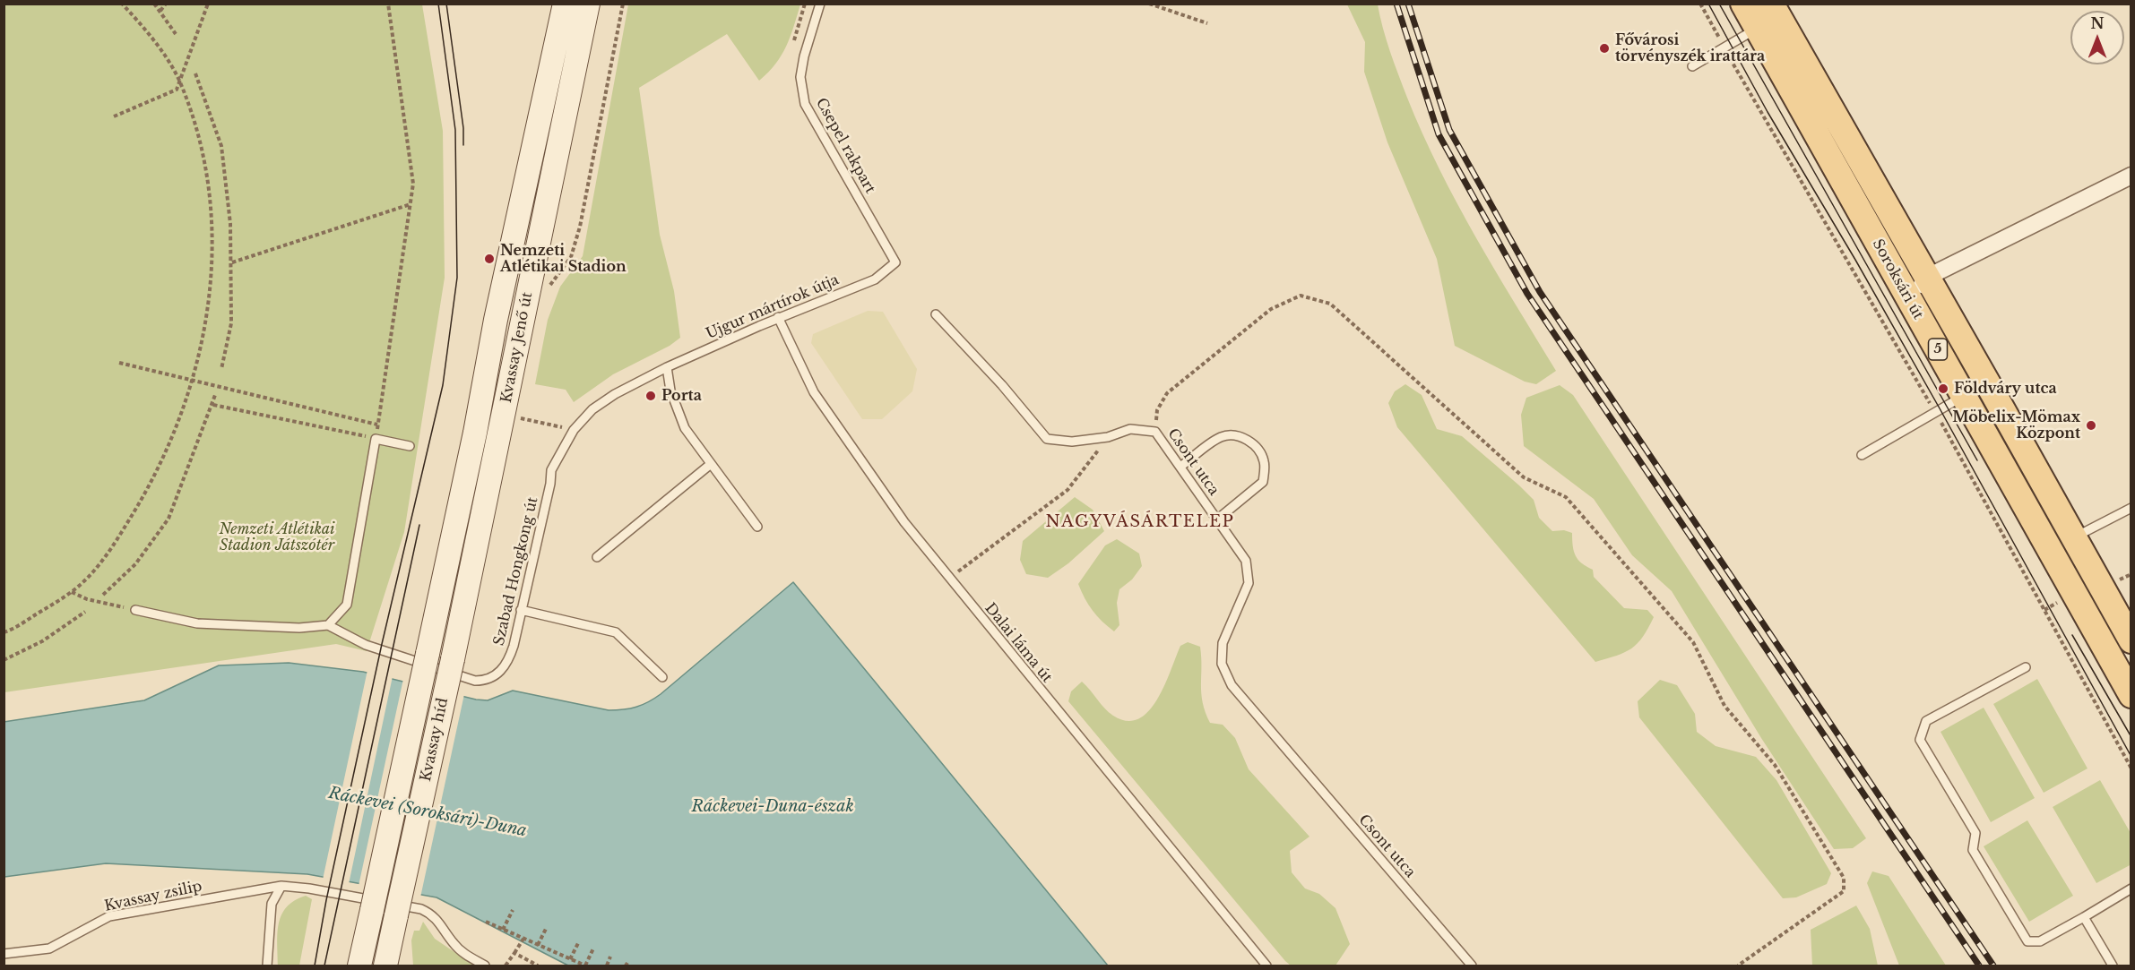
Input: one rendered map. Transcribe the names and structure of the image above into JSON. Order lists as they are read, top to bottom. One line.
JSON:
{"streets":{"main road":["Soroksári út","Kvassay Jenő út","5","Kvassay híd"],"lane":["Csepel rakpart","Ujgur mártírok útja","Csont utca","Szabad Hongkong út","Dalai láma út","Kvassay zsilip"]},"crossings":[["Csepel rakpart","Ujgur mártírok útja"],["Ujgur mártírok útja","Szabad Hongkong út"],["Ujgur mártírok útja","Dalai láma út"],["Kvassay Jenő út","Kvassay híd"]],"districts":["NAGYVÁSÁRTELEP"],"water":["Ráckevei-Duna-észak","Ráckevei (Soroksári)-Duna"],"parks":["Nemzeti Atlétikai Stadion Játszótér"],"places":["Fővárosi törvényszék irattára","Nemzeti Atlétikai Stadion","Földváry utca","Porta","Möbelix-Mömax Központ"],"north":"top"}
